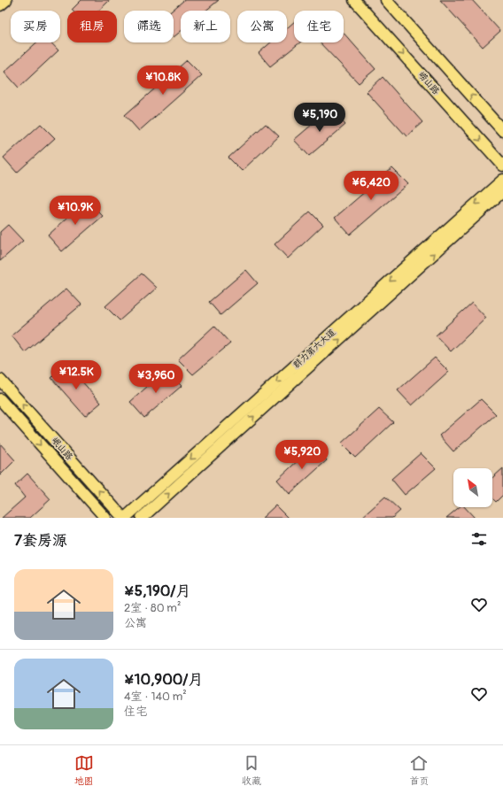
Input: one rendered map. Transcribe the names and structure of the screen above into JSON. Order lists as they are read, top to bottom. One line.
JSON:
{"streets":{"main road":["崂山路","群力第六大道","岷山路"]},"crossings":[["群力第六大道","岷山路"]],"north":"top left","page":{"chip":["买房","租房","筛选","新上","公寓","住宅"],"price":["¥10.8K","¥5,190","¥6,420","¥10.9K","¥12.5K","¥3,960","¥5,920"],"heading":"7套房源","list":[{"name":"¥5,190/月","note":"2室 · 80 m² · 公寓"},{"name":"¥10,900/月","note":"4室 · 140 m² · 住宅"}],"tabs":["地图","收藏","首页"]}}
